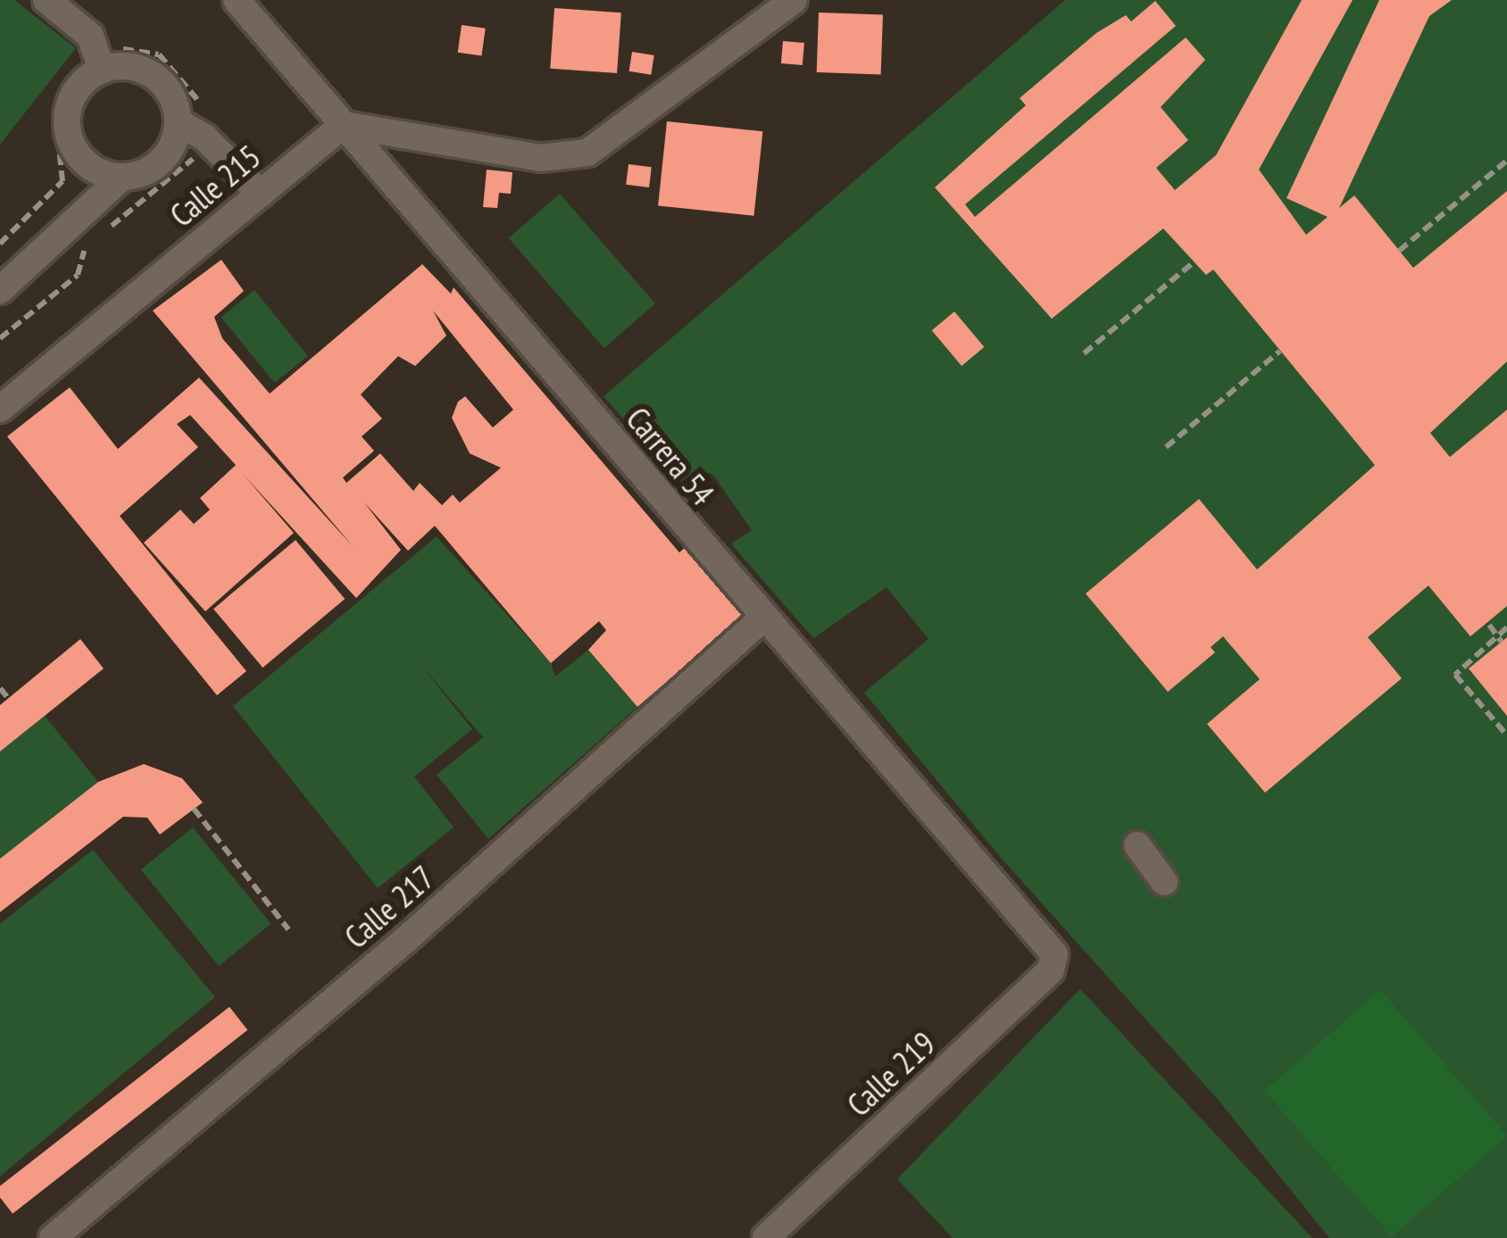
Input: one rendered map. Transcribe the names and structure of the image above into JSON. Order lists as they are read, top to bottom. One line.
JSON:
{"streets":{"street":["Calle 215","Carrera 54","Calle 217","Calle 219"]},"crossings":[["Calle 215","Carrera 54"],["Carrera 54","Calle 217"],["Carrera 54","Calle 219"]]}
